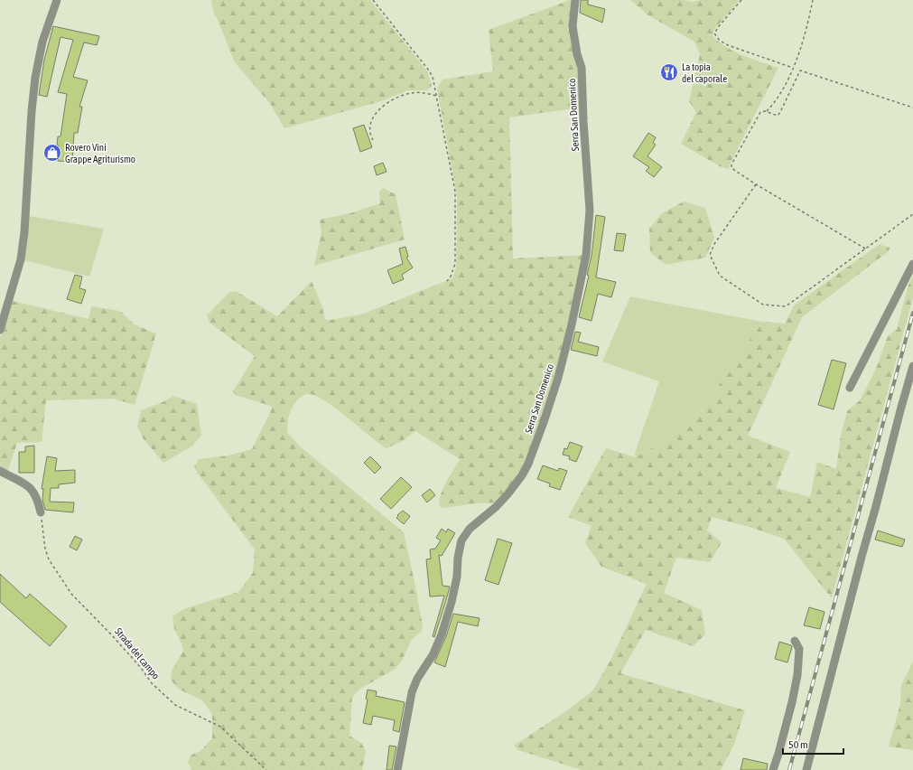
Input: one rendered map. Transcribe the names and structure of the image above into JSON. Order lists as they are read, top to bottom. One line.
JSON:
{"streets":{"street":["Serra San Domenico"],"path":["Strada del campo"]},"places":{"restaurant":["La topia del caporale"],"shop":["Rovero Vini Grappe Agriturismo"]},"scale_bar":"50 m"}
